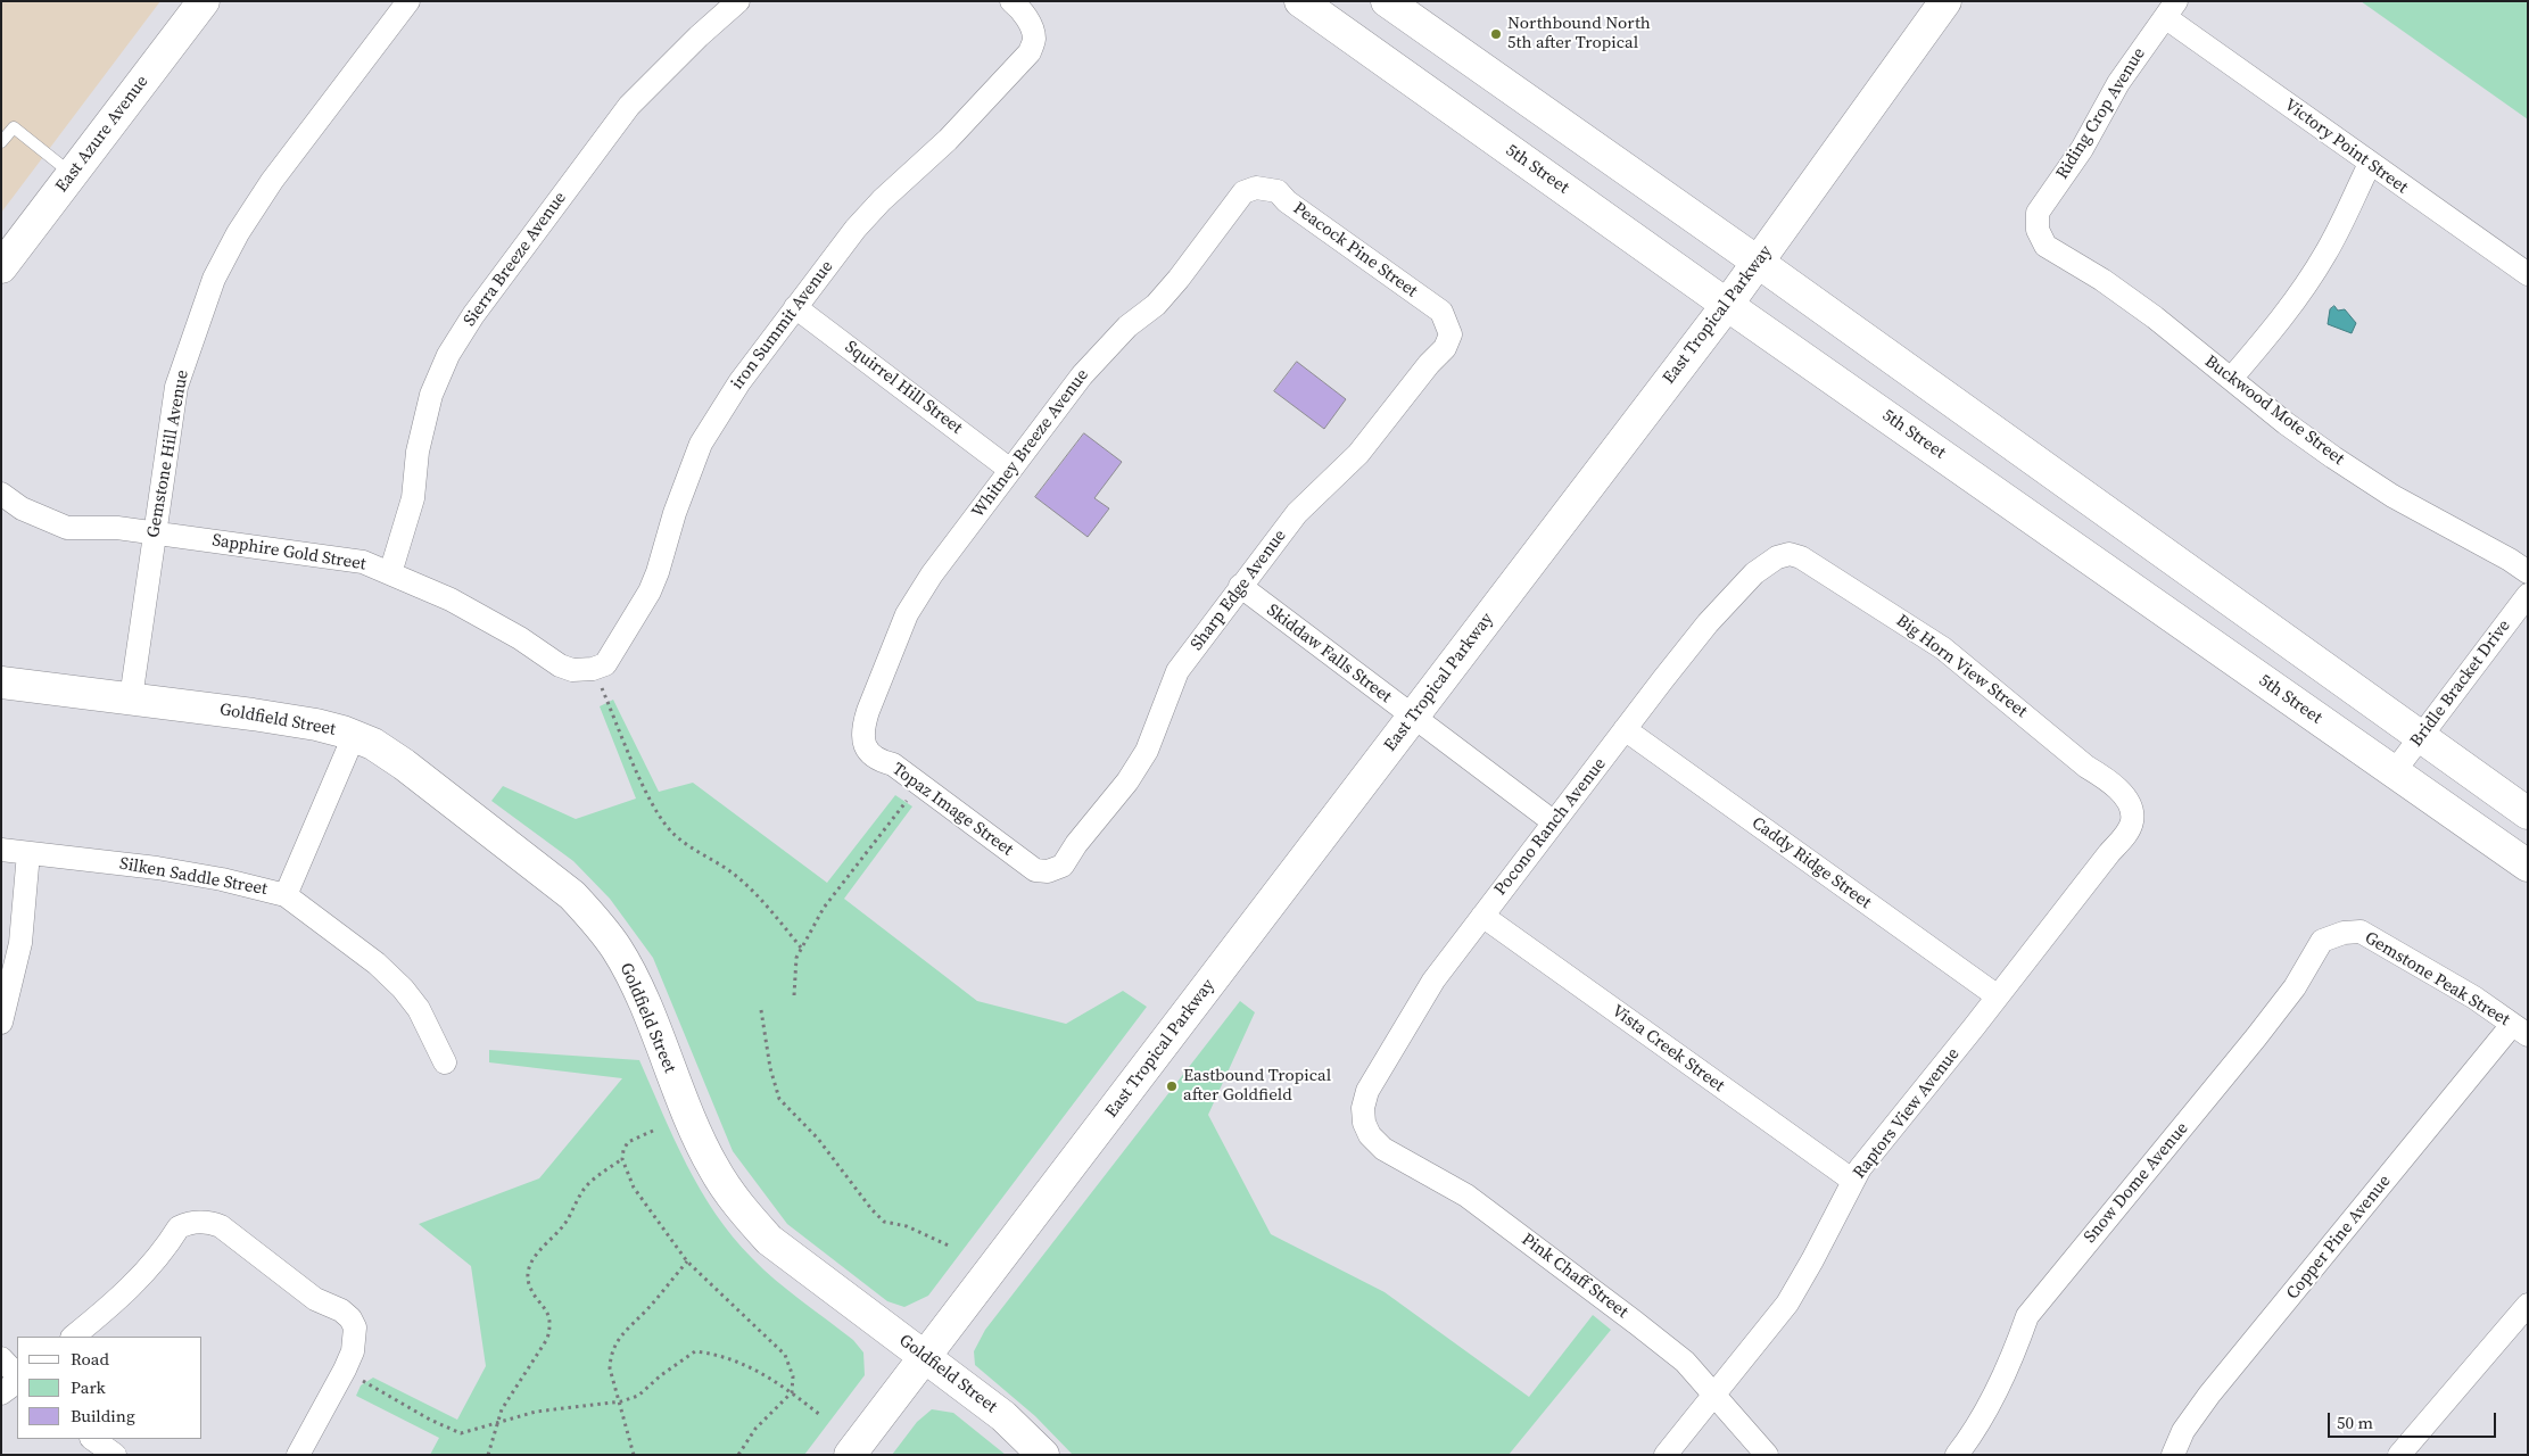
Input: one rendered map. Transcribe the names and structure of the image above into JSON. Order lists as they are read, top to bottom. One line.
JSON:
{"streets":{"main road":["East Azure Avenue","5th Street","East Tropical Parkway","Goldfield Street"],"street":["Riding Crop Avenue","Victory Point Street","Peacock Pine Street","Sierra Breeze Avenue","iron Summit Avenue","Squirrel Hill Street","Buckwood Mote Street","Whitney Breeze Avenue","Gemstone Hill Avenue","Sapphire Gold Street","Sharp Edge Avenue","Skiddaw Falls Street","Big Horn View Street","Bridle Bracket Drive","Topaz Image Street","Pocono Ranch Avenue","Caddy Ridge Street","Silken Saddle Street","Gemstone Peak Street","Vista Creek Street","Raptors View Avenue","Snow Dome Avenue","Copper Pine Avenue","Pink Chaff Street"]},"crossings":[["Riding Crop Avenue","Victory Point Street"],["Riding Crop Avenue","Buckwood Mote Street"],["5th Street","East Tropical Parkway"],["5th Street","Bridle Bracket Drive"],["Peacock Pine Street","Whitney Breeze Avenue"],["Peacock Pine Street","Sharp Edge Avenue"],["Sierra Breeze Avenue","Sapphire Gold Street"],["East Tropical Parkway","Skiddaw Falls Street"],["East Tropical Parkway","Goldfield Street"],["iron Summit Avenue","Squirrel Hill Street"],["iron Summit Avenue","Sapphire Gold Street"],["Squirrel Hill Street","Whitney Breeze Avenue"],["Whitney Breeze Avenue","Topaz Image Street"],["Gemstone Hill Avenue","Sapphire Gold Street"],["Gemstone Hill Avenue","Goldfield Street"],["Sharp Edge Avenue","Skiddaw Falls Street"],["Sharp Edge Avenue","Topaz Image Street"],["Skiddaw Falls Street","Pocono Ranch Avenue"],["Big Horn View Street","Pocono Ranch Avenue"],["Big Horn View Street","Raptors View Avenue"],["Pocono Ranch Avenue","Caddy Ridge Street"],["Pocono Ranch Avenue","Vista Creek Street"],["Pocono Ranch Avenue","Pink Chaff Street"],["Caddy Ridge Street","Raptors View Avenue"],["Gemstone Peak Street","Snow Dome Avenue"],["Gemstone Peak Street","Copper Pine Avenue"],["Vista Creek Street","Raptors View Avenue"],["Raptors View Avenue","Pink Chaff Street"]],"places":["Northbound North 5th after Tropical","Eastbound Tropical after Goldfield"],"legend":["Road","Park","Building"],"scale_bar":"50 m"}
